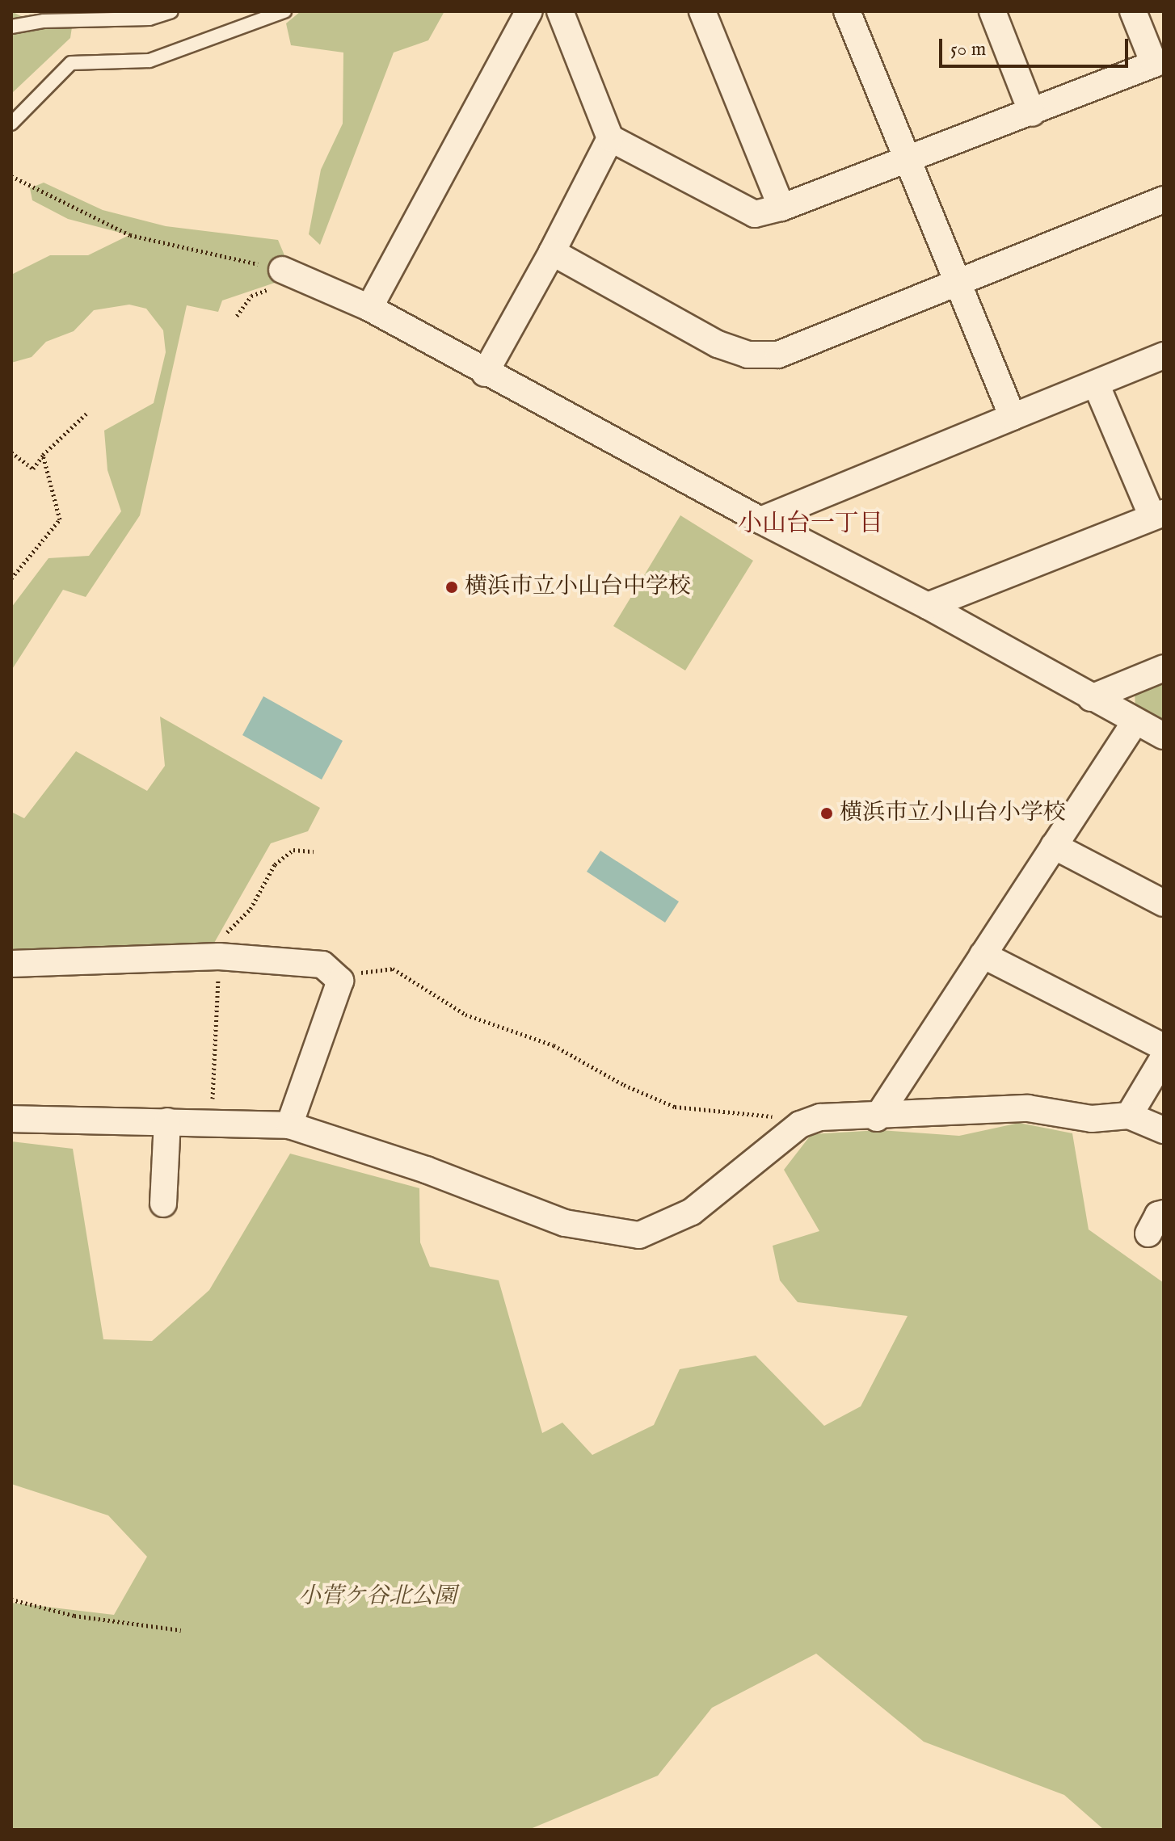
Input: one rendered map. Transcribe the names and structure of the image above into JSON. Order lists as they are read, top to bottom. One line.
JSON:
{"districts":["小山台一丁目"],"parks":["小菅ケ谷北公園"],"places":["横浜市立小山台中学校","横浜市立小山台小学校"],"scale_bar":"50 m"}
